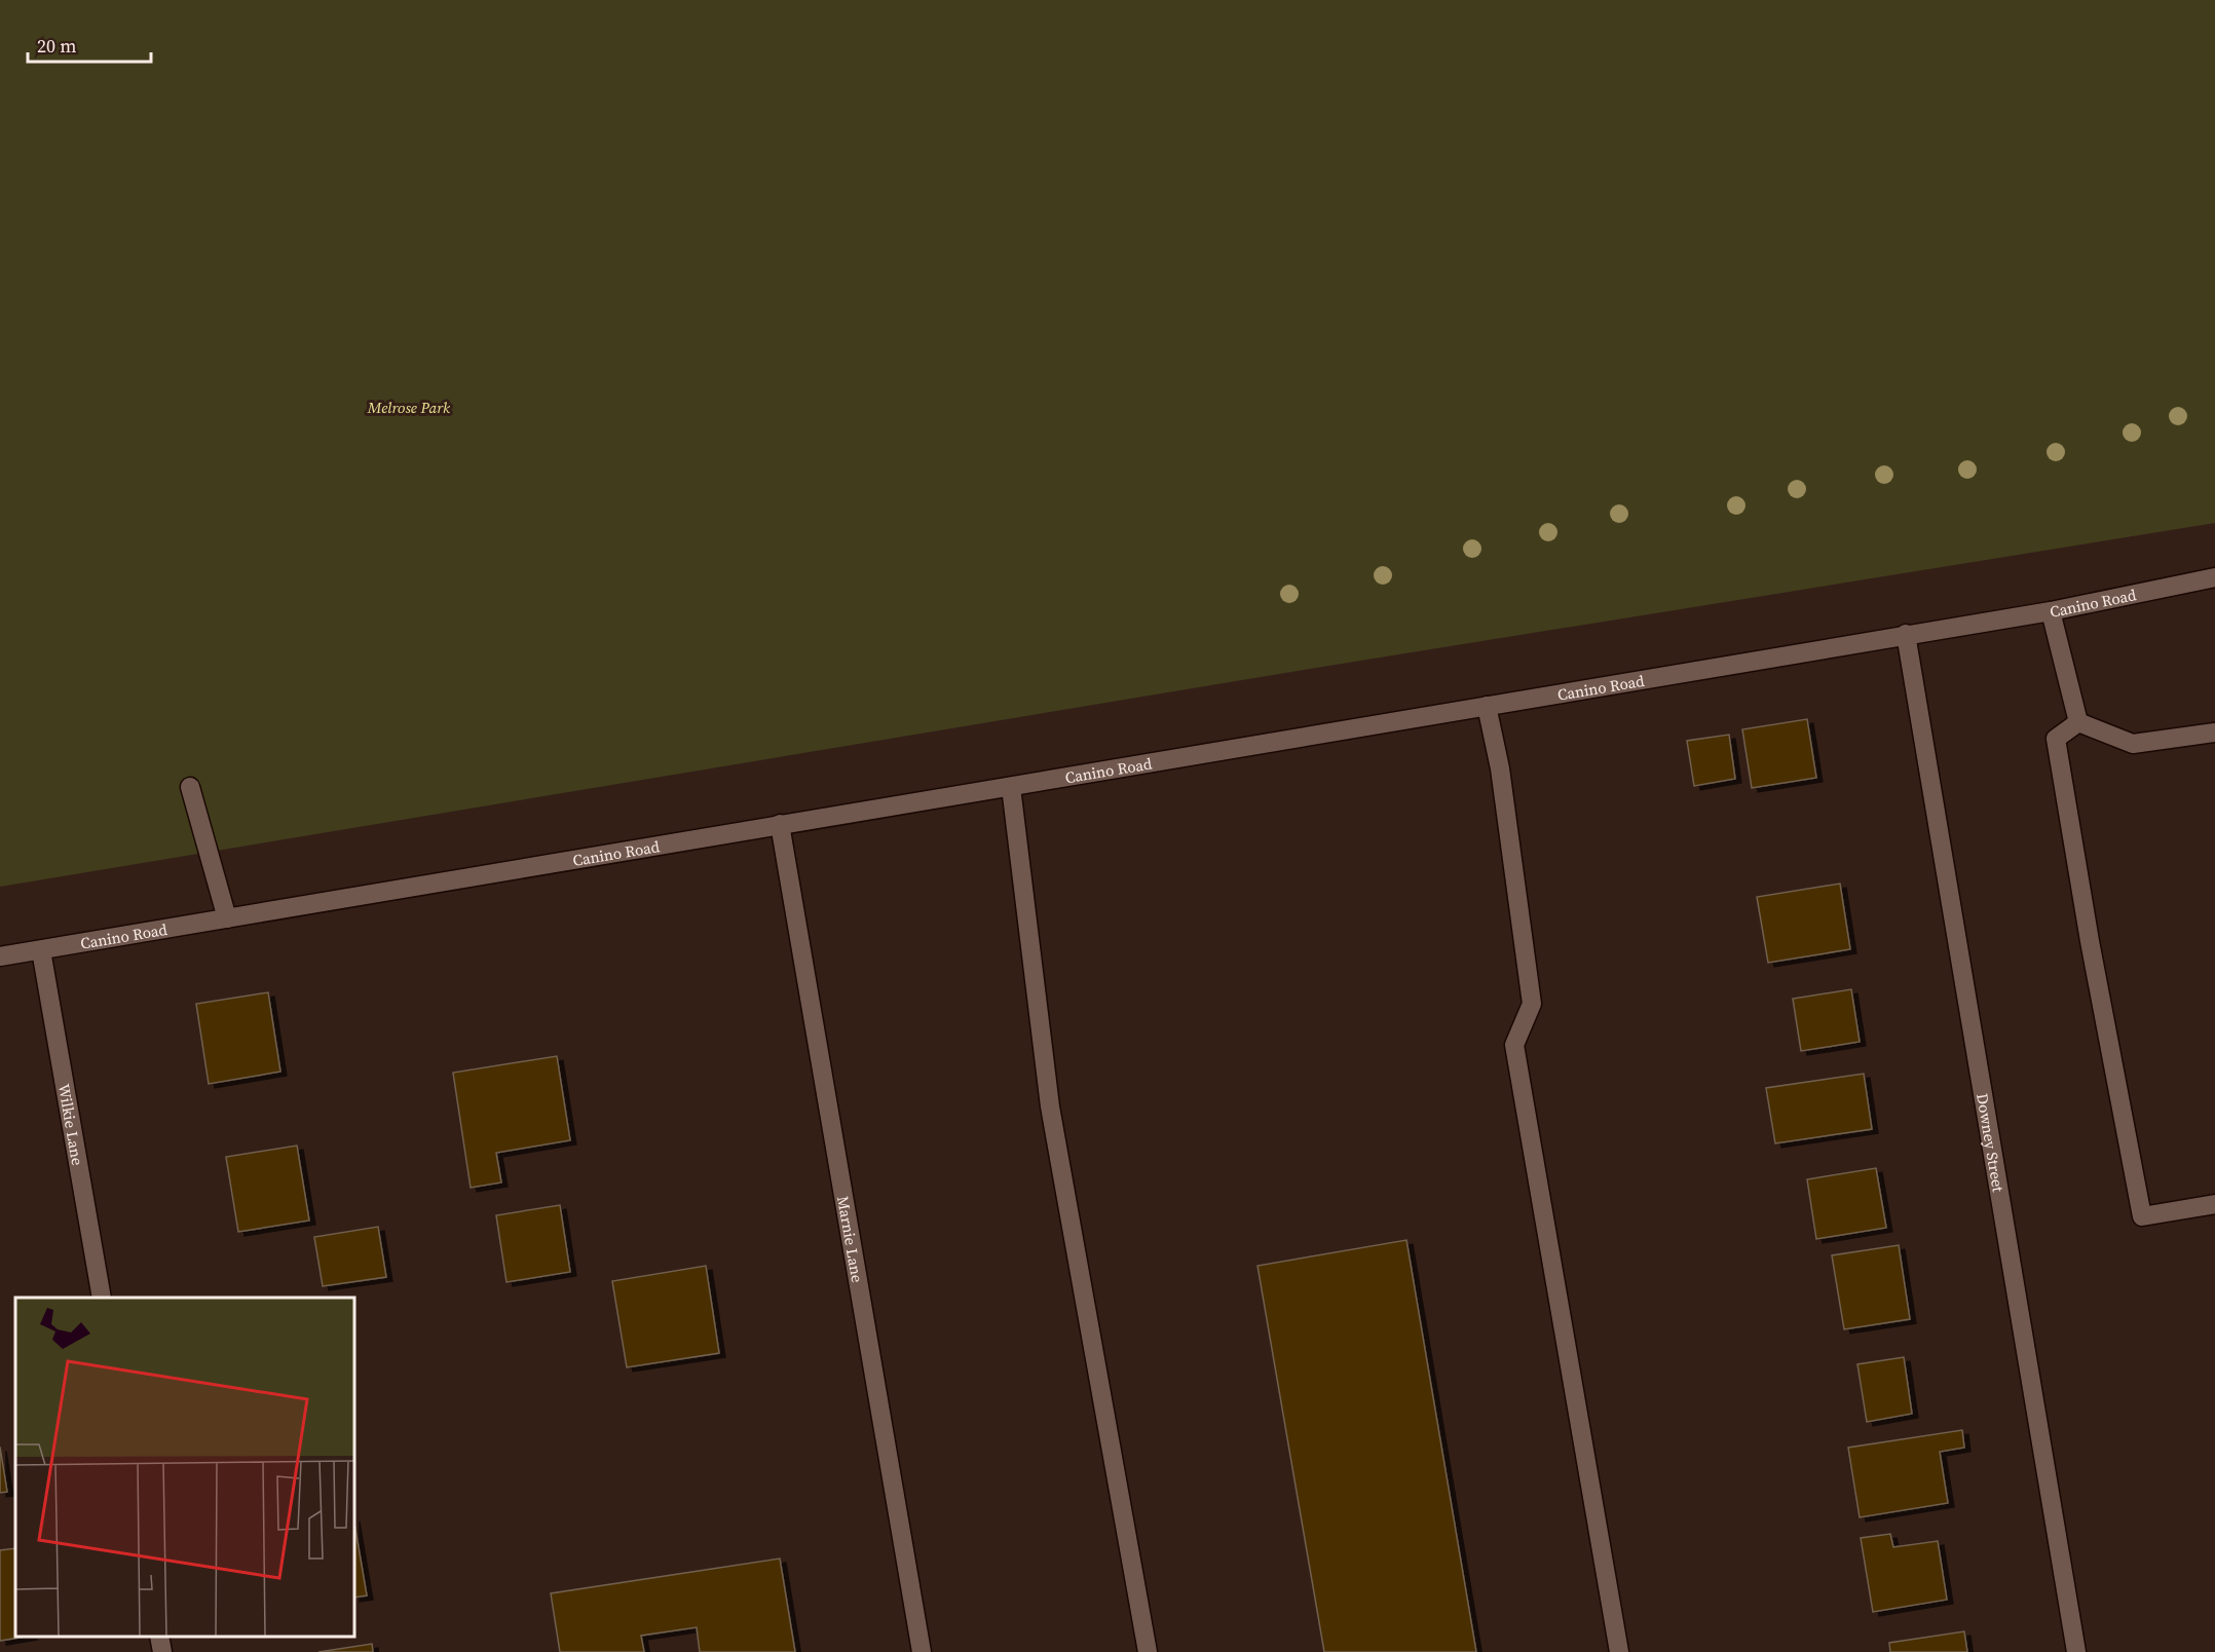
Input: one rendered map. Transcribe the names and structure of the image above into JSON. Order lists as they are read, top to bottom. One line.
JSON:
{"streets":{"street":["Canino Road","Wilkie Lane","Downey Street","Marnie Lane"]},"crossings":[["Canino Road","Wilkie Lane"],["Canino Road","Downey Street"],["Canino Road","Marnie Lane"]],"parks":["Melrose Park"],"scale_bar":"20 m"}
